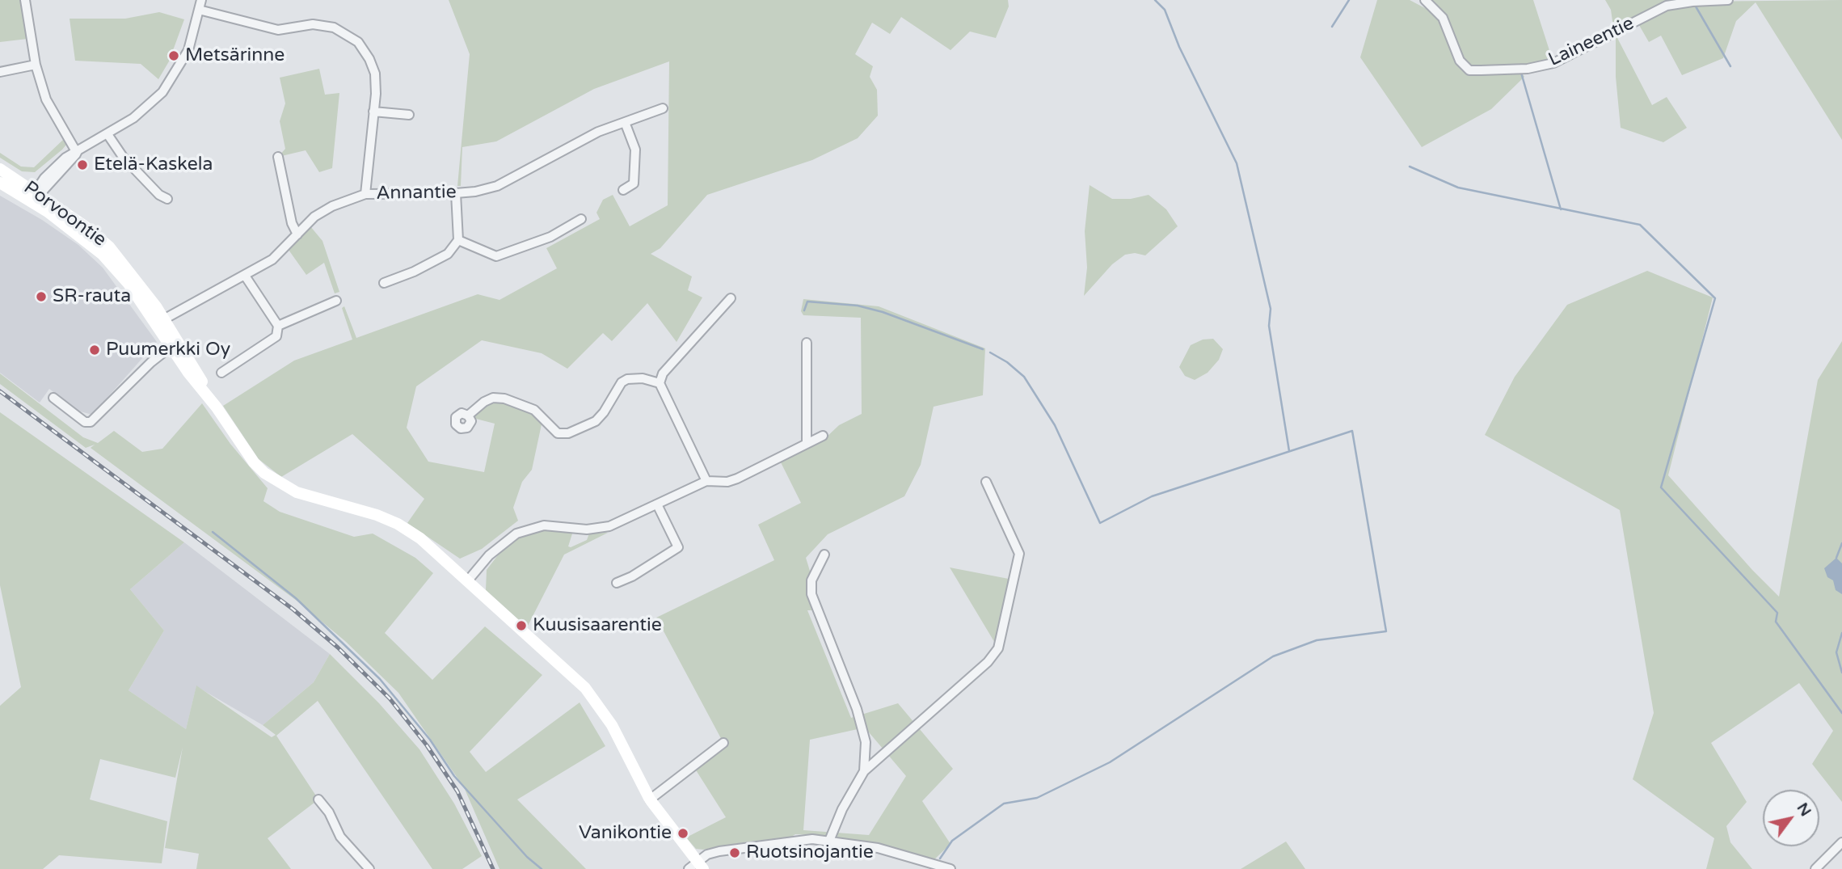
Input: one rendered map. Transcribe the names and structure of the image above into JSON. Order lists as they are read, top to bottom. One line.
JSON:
{"streets":{"street":["Laineentie","Annantie","Porvoontie"]},"crossings":[["Annantie","Porvoontie"]],"places":["Metsärinne","Etelä-Kaskela","SR-rauta","Puumerkki Oy","Kuusisaarentie","Vanikontie","Ruotsinojantie"],"north":"top right"}
